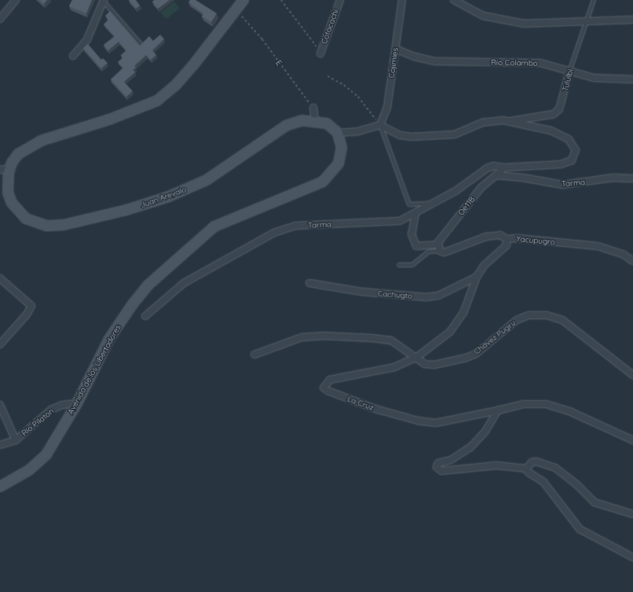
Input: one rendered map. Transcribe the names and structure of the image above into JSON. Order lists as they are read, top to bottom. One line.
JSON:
{"streets":{"street":["Cotacachi","Cojimies","Río Colambo","Tululbi","Tarma","Juan Arevalo","Oe11B","Yacupugro","Cachugto","Chávez Pugru","Avenida de los Libertadores","La Cruz","Río Pilaton"],"path":["E"]},"crossings":[["Cojimies","Río Colambo"],["Río Colambo","Tululbi"],["Tululbi","Tarma"],["Tarma","Oe11B"],["Tarma","Yacupugro"],["Juan Arevalo","Avenida de los Libertadores"],["Oe11B","Yacupugro"],["Chávez Pugru","La Cruz"],["Avenida de los Libertadores","Río Pilaton"]]}
